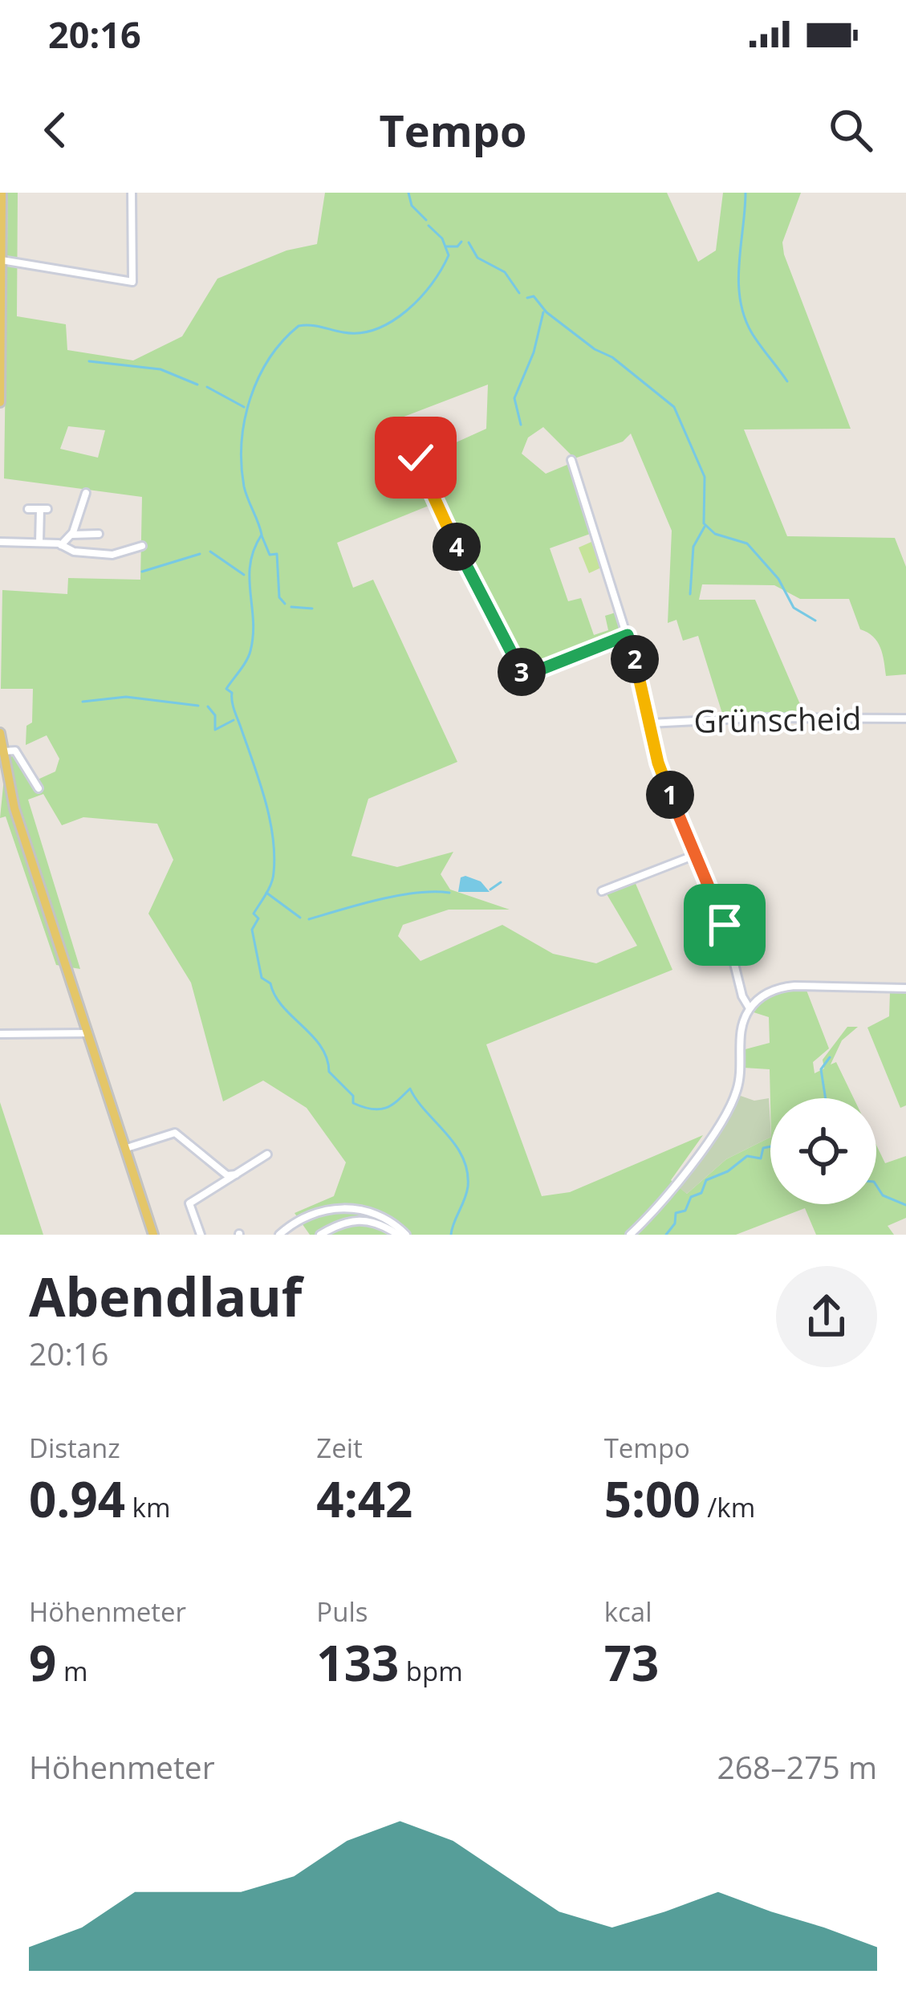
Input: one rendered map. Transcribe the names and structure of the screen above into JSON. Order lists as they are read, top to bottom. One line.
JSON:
{"streets":{"street":["Grünscheid"]},"page":{"status":"20:16","header":"Tempo","pins":["4","2","3","1"],"heading":["Abendlauf","20:16"],"stats":[["Distanz","0.94 km"],["Zeit","4:42"],["Tempo","5:00 /km"],["Höhenmeter","9 m"],["Puls","133 bpm"],["kcal","73"]],"chart":["Höhenmeter","268–275 m"]}}
